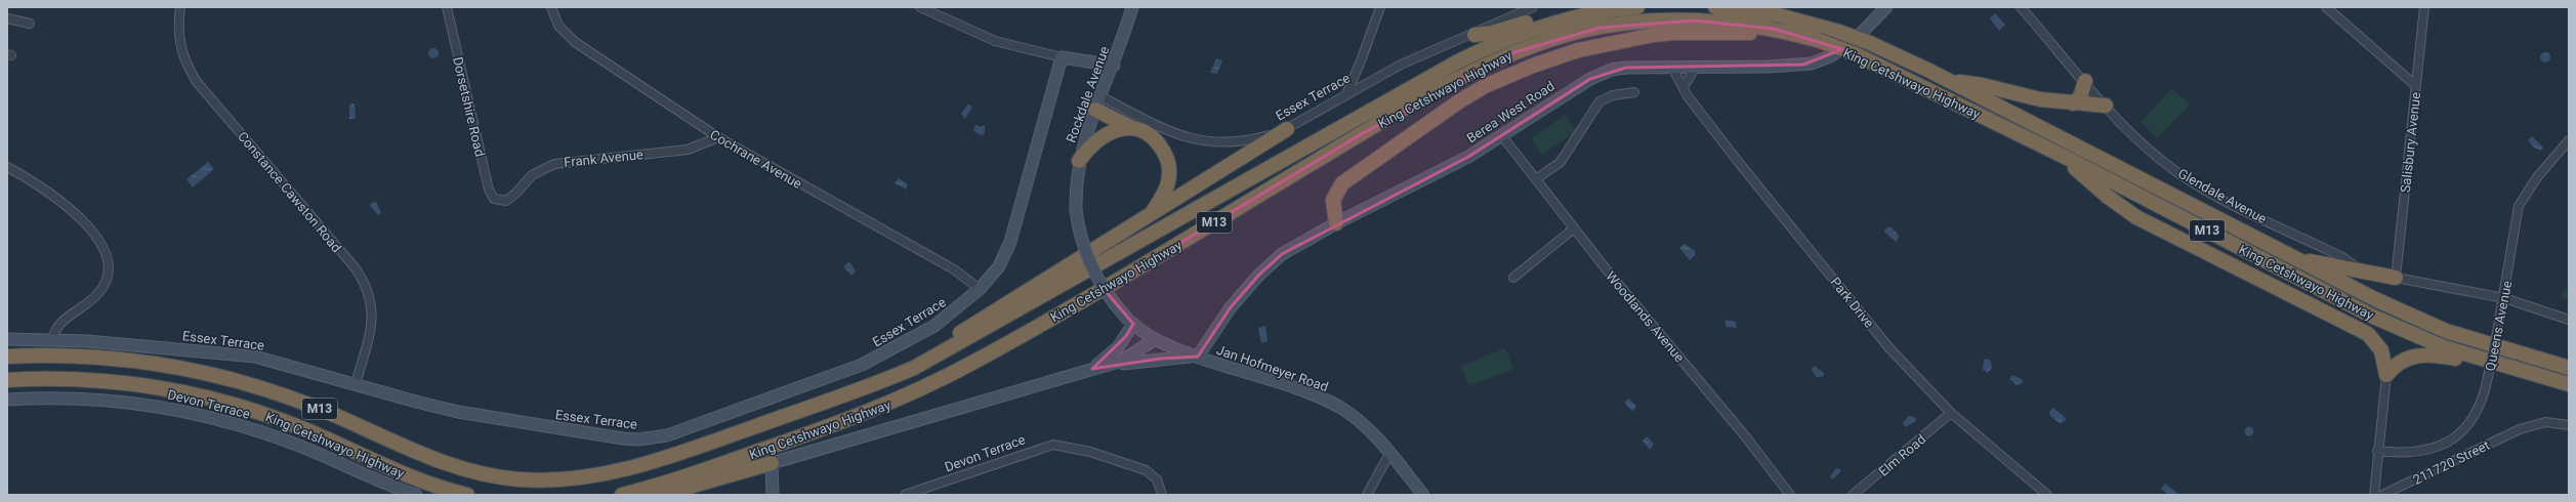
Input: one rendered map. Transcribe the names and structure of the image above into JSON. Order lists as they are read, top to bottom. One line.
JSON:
{"streets":{"highway":["King Cetshwayo Highway","M13"],"street":["Rockdale Avenue","Essex Terrace","Dorsetshire Road","Berea West Road","Salisbury Avenue","Frank Avenue","Cochrane Avenue","Constance Cawston Road","Glendale Avenue","Park Drive","Woodlands Avenue","Queens Avenue","Jan Hofmeyer Road","Devon Terrace","Elm Road","211720 Street"]},"crossings":[["Rockdale Avenue","Essex Terrace"],["Rockdale Avenue","Berea West Road"],["Rockdale Avenue","Jan Hofmeyer Road"],["Essex Terrace","Cochrane Avenue"],["Essex Terrace","Constance Cawston Road"],["Dorsetshire Road","Frank Avenue"],["Berea West Road","Park Drive"],["Berea West Road","Woodlands Avenue"],["Berea West Road","Jan Hofmeyer Road"],["Frank Avenue","Cochrane Avenue"],["Park Drive","Elm Road"]]}
